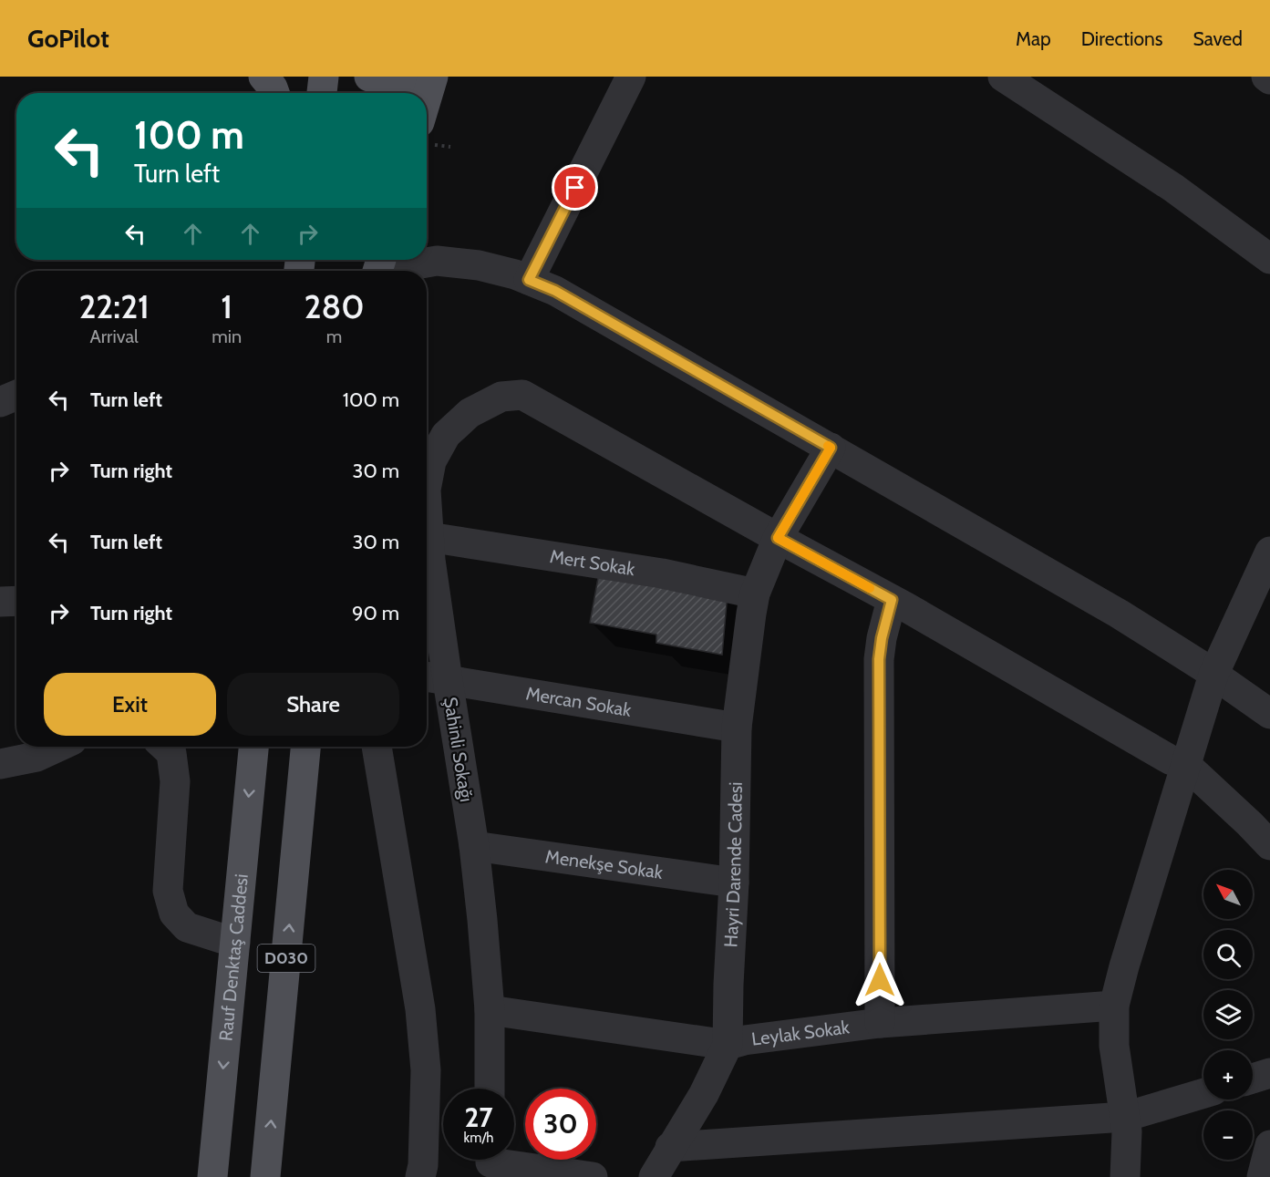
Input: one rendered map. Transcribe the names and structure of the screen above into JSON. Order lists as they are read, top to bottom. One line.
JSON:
{"streets":{"main road":["Rauf Denktaş Caddesi","D030"],"street":["Mert Sokak","Mercan Sokak","Şahinli Sokağı","Menekşe Sokak","Hayri Darende Cadesi","Leylak Sokak"]},"crossings":[["Mert Sokak","Şahinli Sokağı"],["Mert Sokak","Hayri Darende Cadesi"],["Mercan Sokak","Şahinli Sokağı"],["Mercan Sokak","Hayri Darende Cadesi"],["Şahinli Sokağı","Menekşe Sokak"],["Şahinli Sokağı","Hayri Darende Cadesi"],["Şahinli Sokağı","Leylak Sokak"],["Menekşe Sokak","Hayri Darende Cadesi"],["Hayri Darende Cadesi","Leylak Sokak"]],"north":"top left","page":{"header":"GoPilot","nav":["Map","Directions","Saved"],"turn":["100 m","Turn left"],"eta":["22:21","Arrival","1","min","280","m"],"list":[{"name":"Turn left","value":"100 m"},{"name":"Turn right","value":"30 m"},{"name":"Turn left","value":"30 m"},{"name":"Turn right","value":"90 m"}],"buttons":["Exit","Share"],"map_buttons":["+","−"],"speed":"27 km/h","limit":"30"}}
